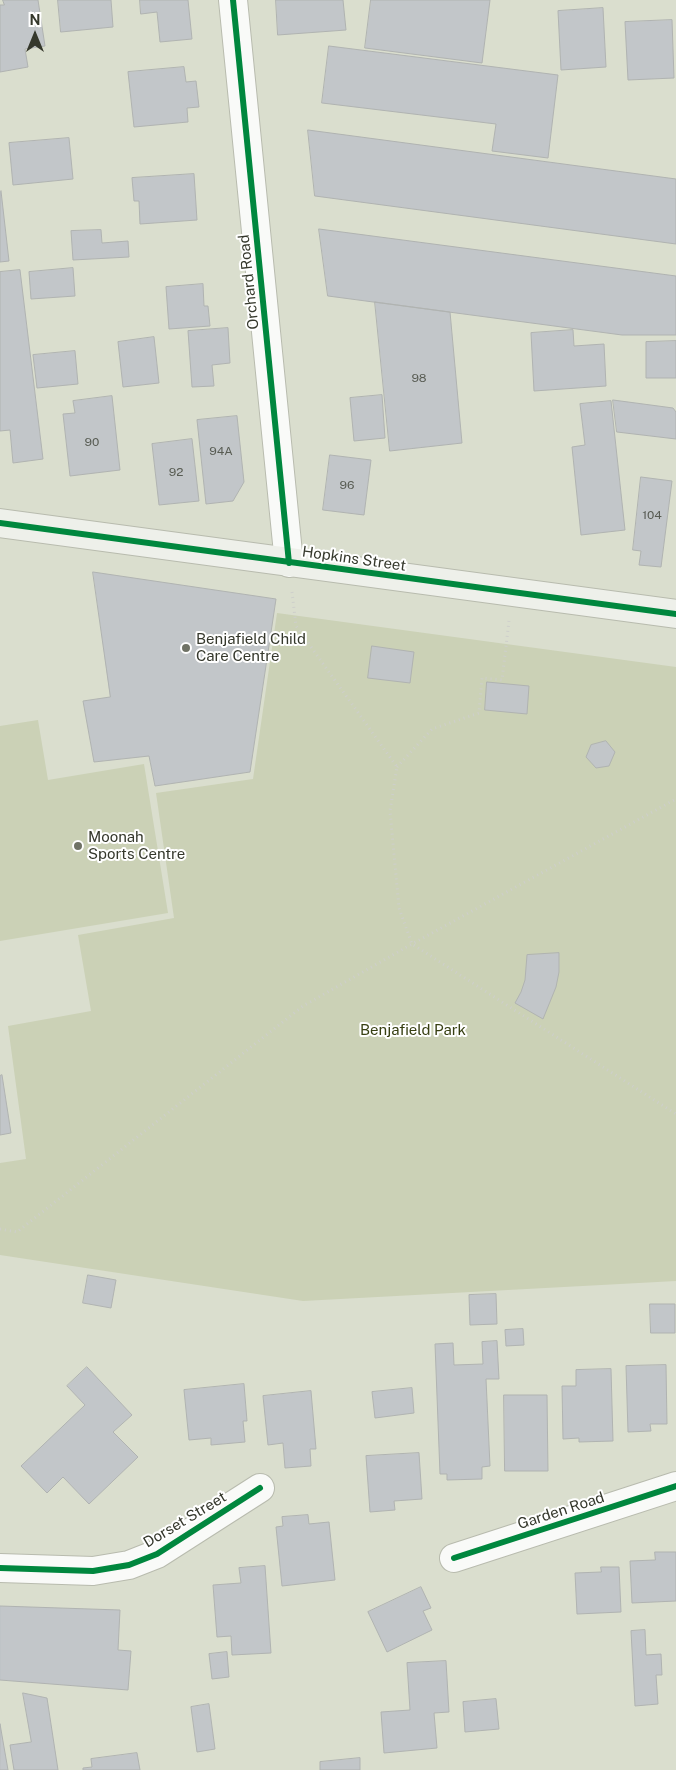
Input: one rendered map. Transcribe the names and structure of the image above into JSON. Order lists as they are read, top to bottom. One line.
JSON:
{"streets":{"street":["Orchard Road","Hopkins Street","Garden Road","Dorset Street"]},"crossings":[["Orchard Road","Hopkins Street"]],"parks":["Benjafield Park"],"places":["Benjafield Child Care Centre","Moonah Sports Centre"],"house_numbers":["98","90","94A","92","96","104"],"north":"top"}
